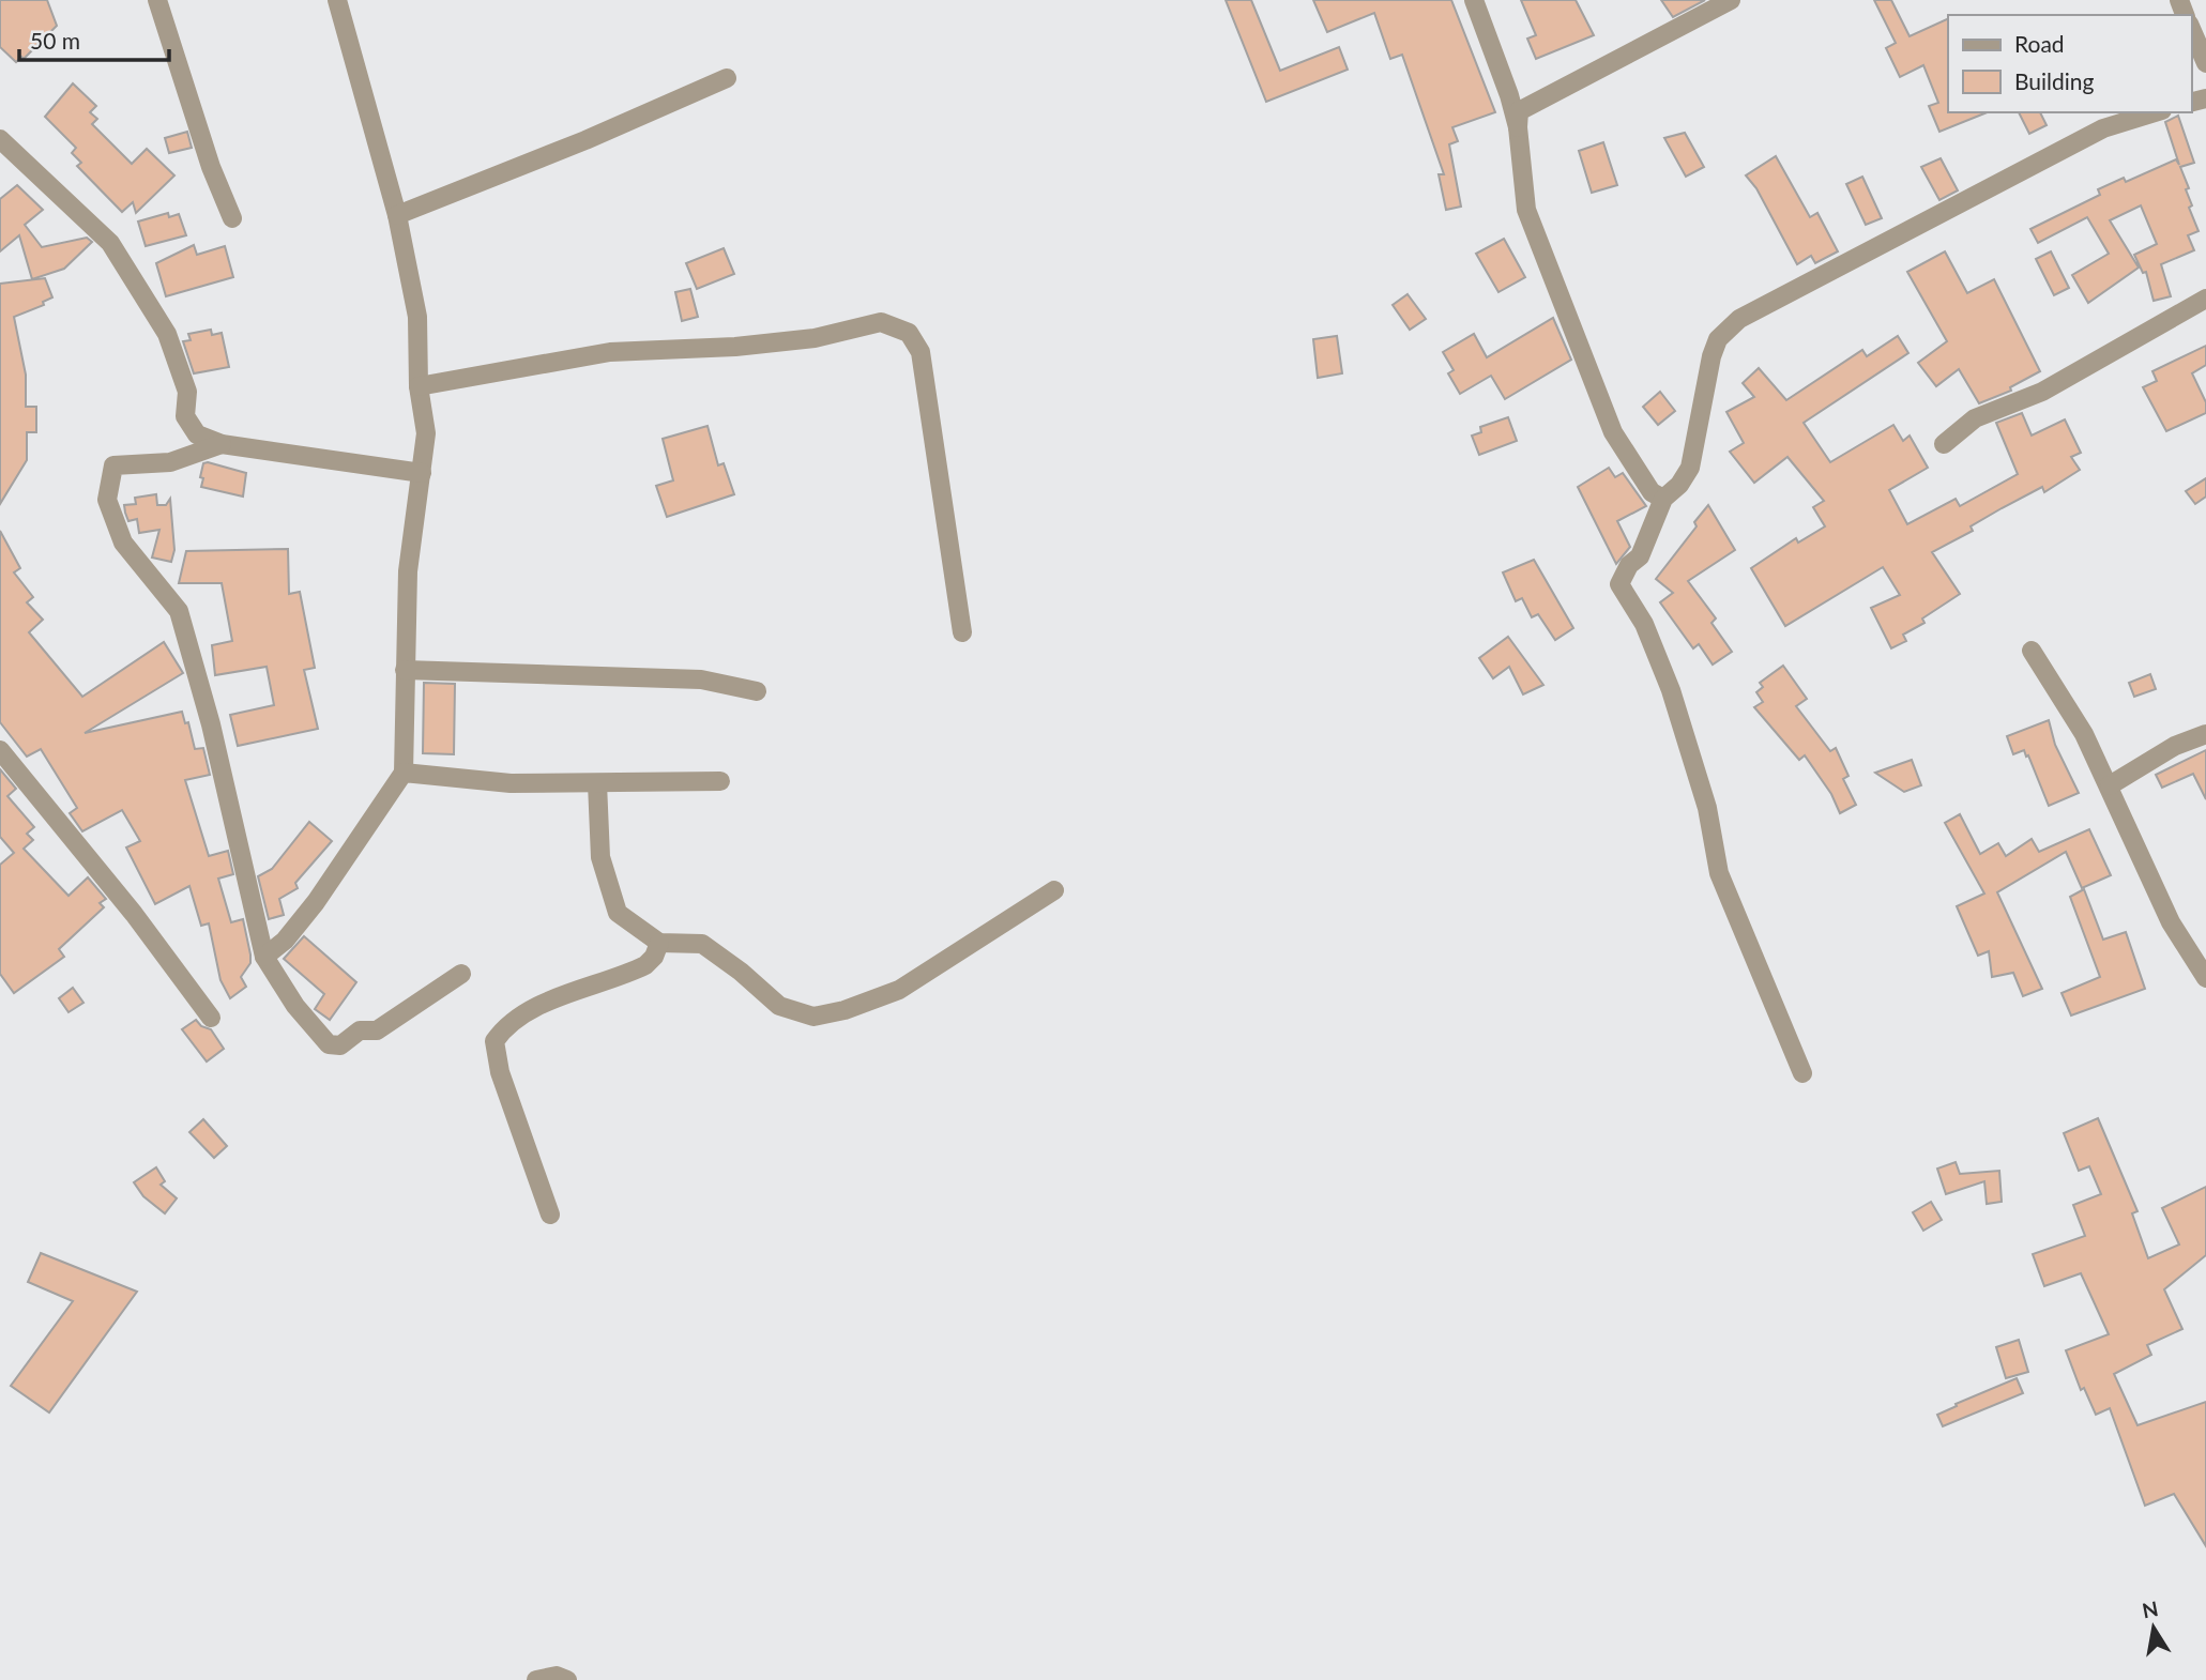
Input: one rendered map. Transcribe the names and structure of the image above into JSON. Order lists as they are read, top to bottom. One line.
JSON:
{"legend":["Road","Building"],"scale_bar":"50 m","north":"top"}
